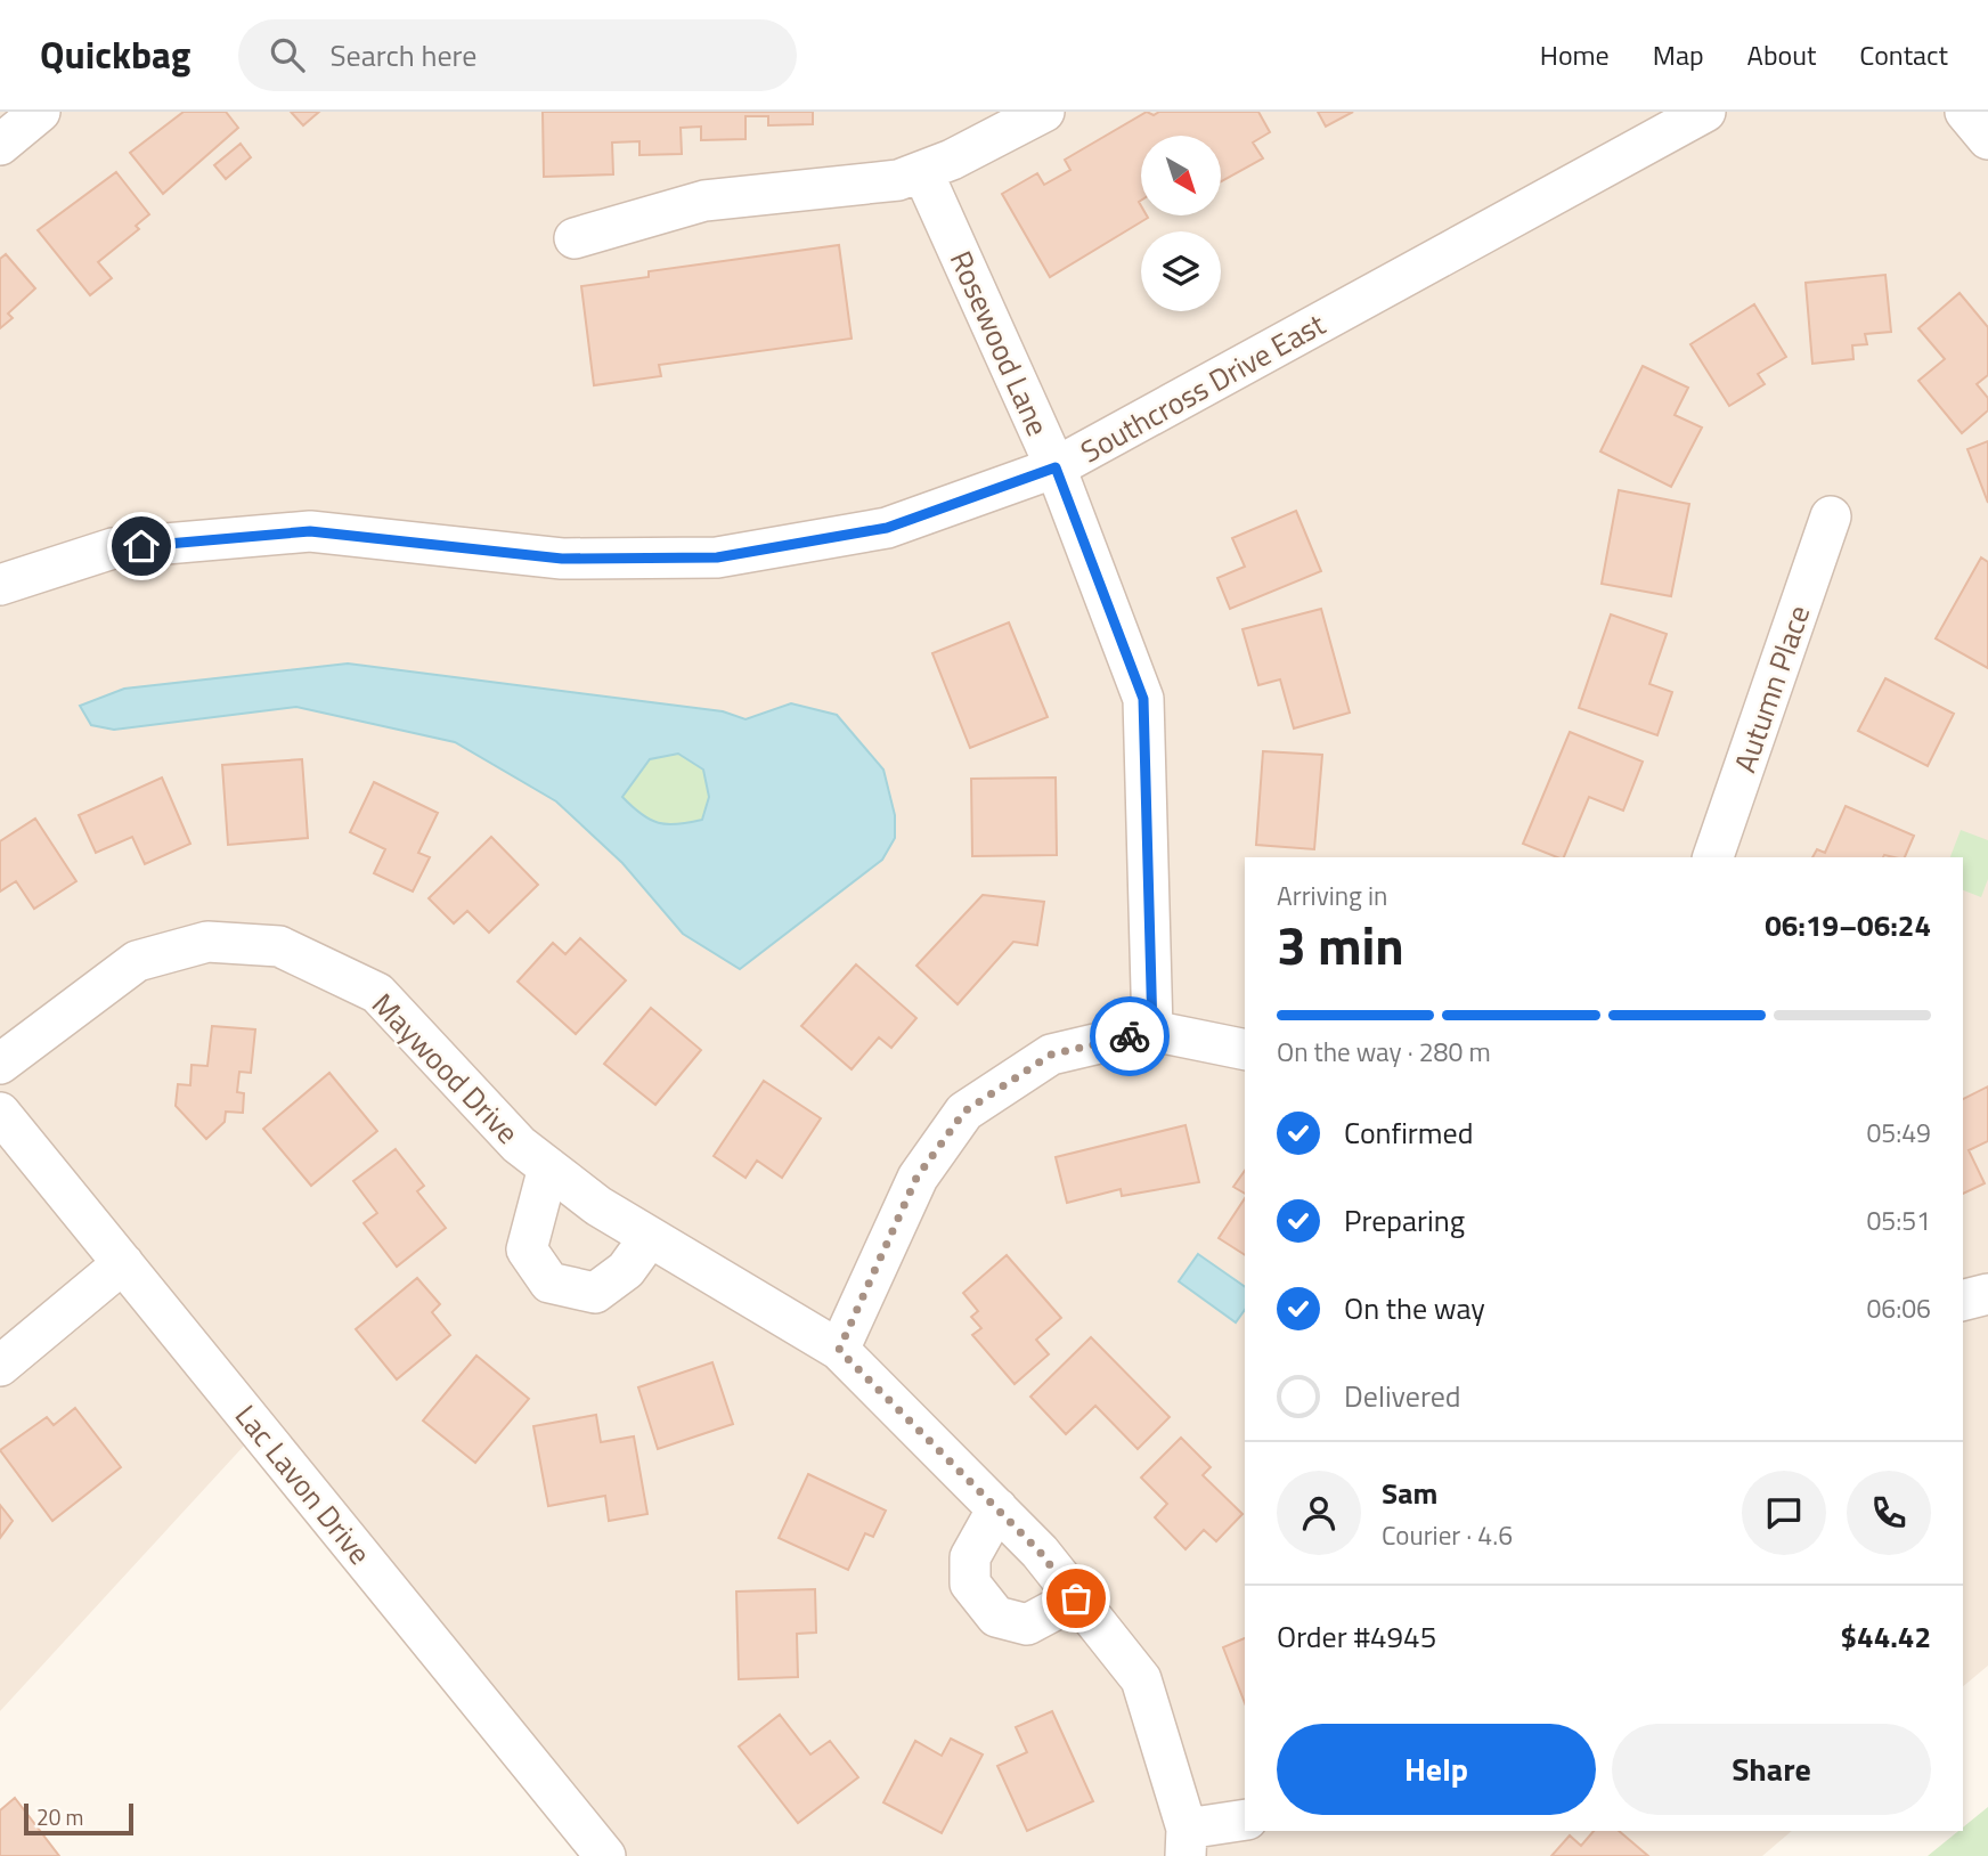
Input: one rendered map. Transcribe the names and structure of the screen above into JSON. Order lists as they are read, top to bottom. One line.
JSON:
{"streets":{"street":["Rosewood Lane","Southcross Drive East","Autumn Place","Maywood Drive","Lac Lavon Drive"]},"crossings":[["Rosewood Lane","Southcross Drive East"]],"scale_bar":"20 m","north":"bottom right","page":{"header":"Quickbag","search":"Search here","nav":["Home","Map","About","Contact"],"heading":["3 min","Arriving in","06:19–06:24"],"panel":["Sam","Courier · 4.6","Order #4945","$44.42"],"bar":"On the way · 280 m","list":[["Confirmed","05:49"],["Preparing","05:51"],["On the way","06:06"],"Delivered"],"buttons":["Help","Share"],"scale":"20 m"}}
